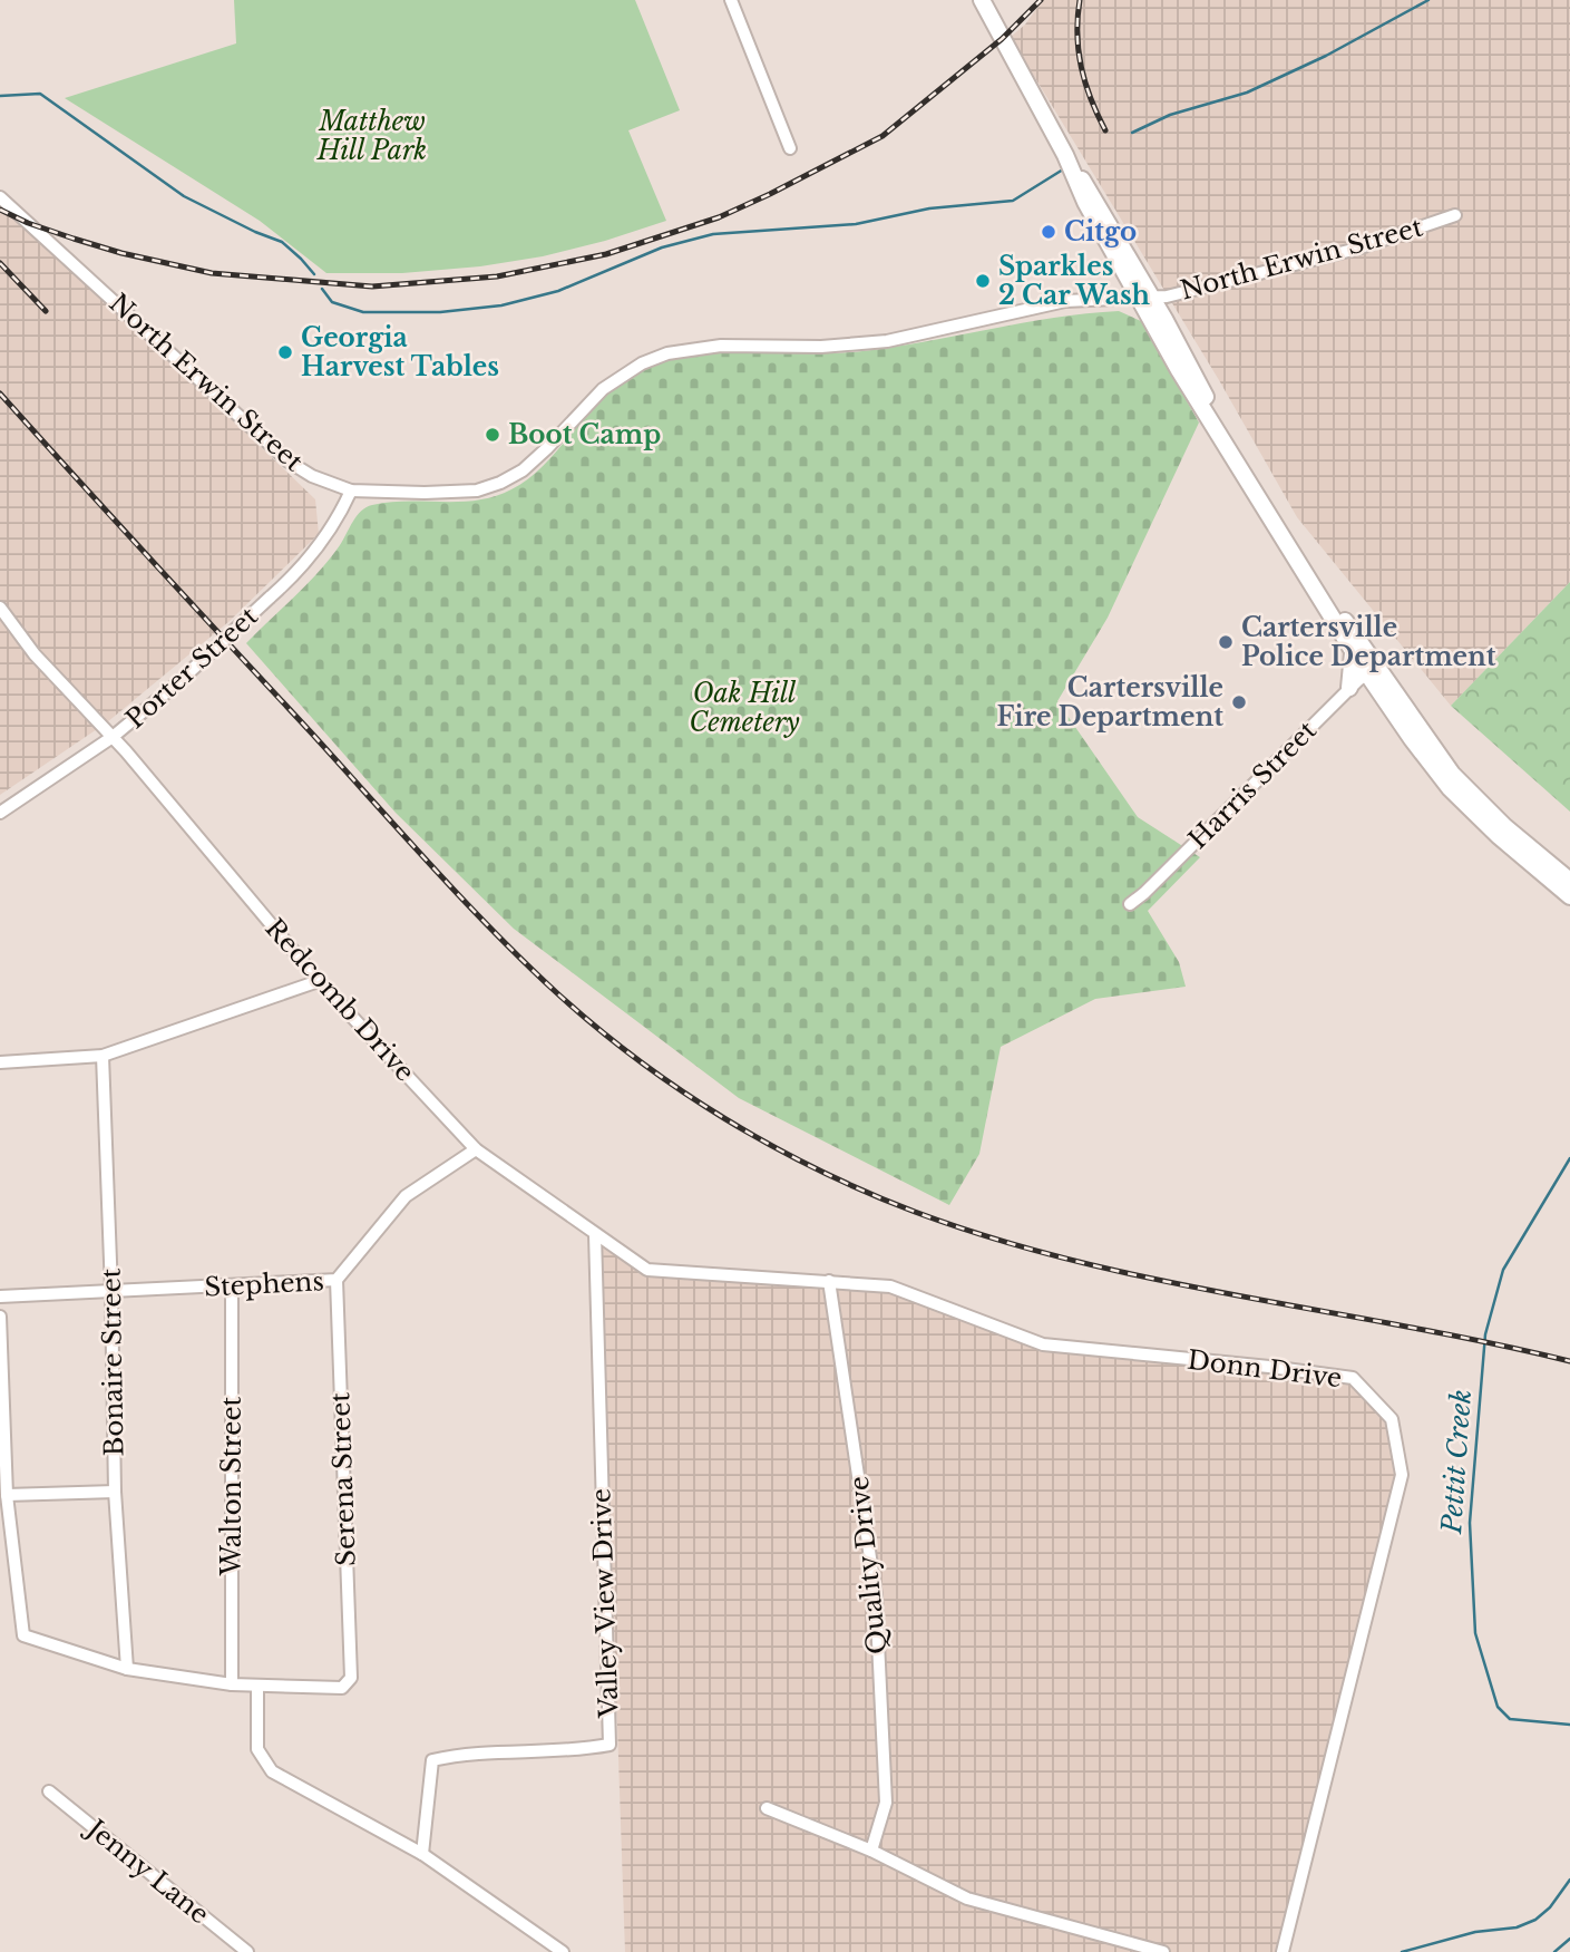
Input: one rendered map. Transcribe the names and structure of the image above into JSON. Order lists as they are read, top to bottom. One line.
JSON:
{"streets":{"street":["North Erwin Street","Porter Street","Harris Street","Redcomb Drive","Stephens","Bonaire Street","Donn Drive","Serena Street","Walton Street","Quality Drive","Valley View Drive","Jenny Lane"]},"crossings":[["North Erwin Street","Porter Street"],["Porter Street","Redcomb Drive"],["Redcomb Drive","Stephens"],["Redcomb Drive","Donn Drive"],["Redcomb Drive","Valley View Drive"],["Stephens","Bonaire Street"],["Stephens","Serena Street"],["Stephens","Walton Street"],["Donn Drive","Quality Drive"],["Donn Drive","Valley View Drive"]],"water":["Pettit Creek"],"parks":["Matthew Hill Park","Oak Hill Cemetery"],"places":["Citgo","Sparkles 2 Car Wash","Georgia Harvest Tables","Boot Camp","Cartersville Police Department","Cartersville Fire Department"]}
